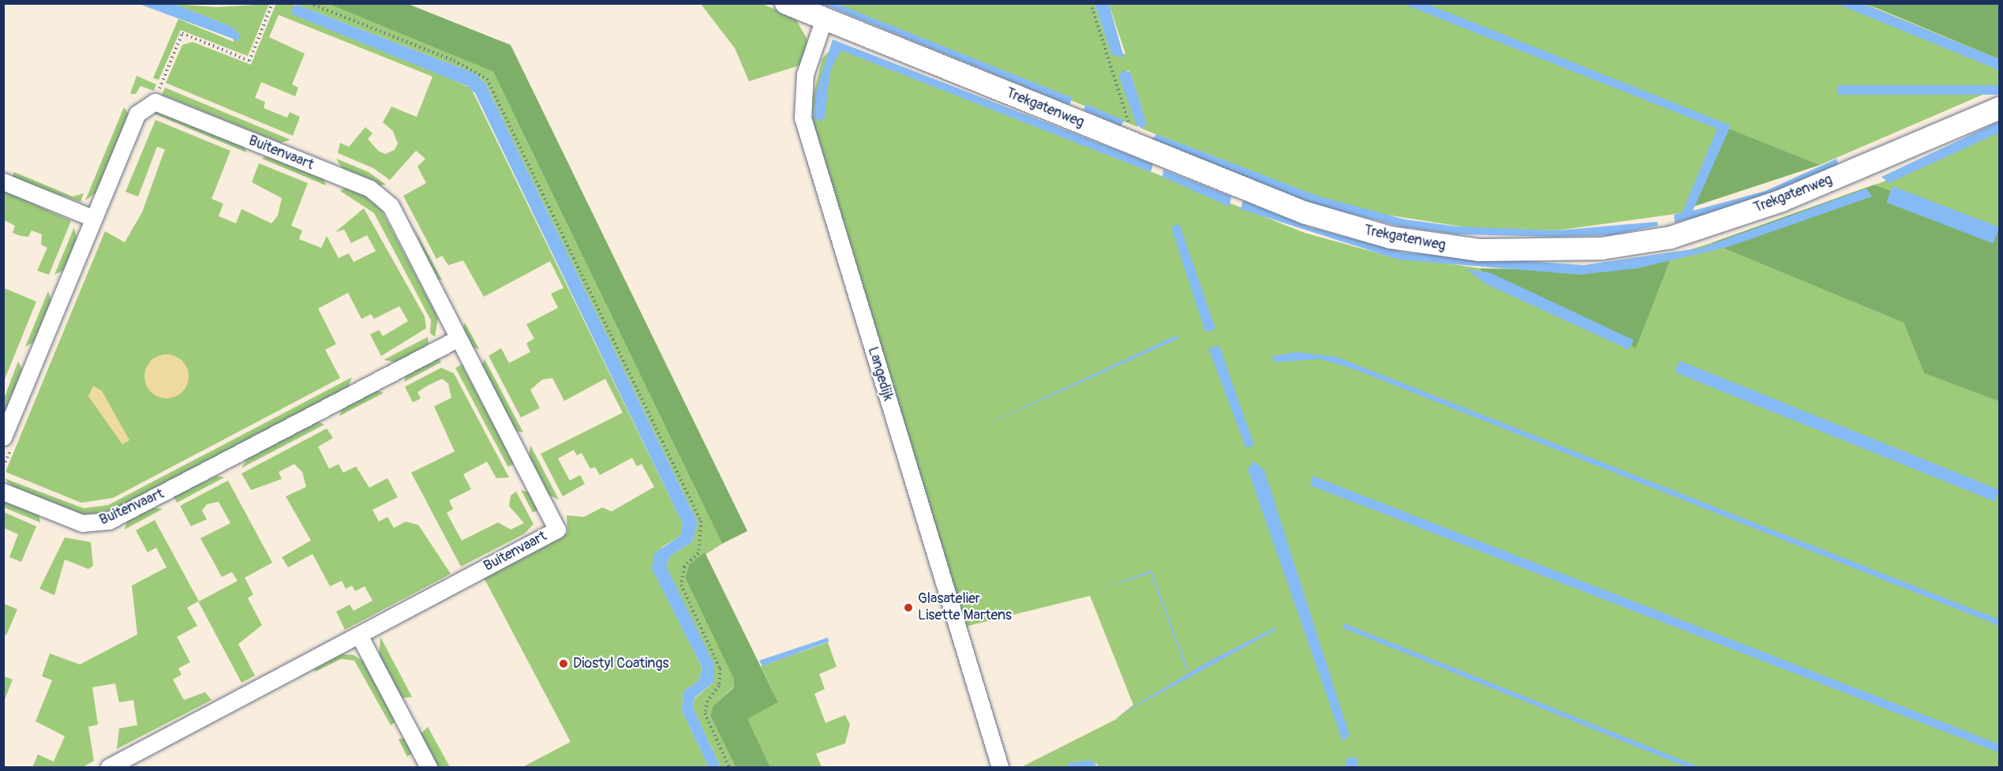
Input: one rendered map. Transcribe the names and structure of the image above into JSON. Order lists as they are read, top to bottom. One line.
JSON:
{"streets":{"street":["Trekgatenweg","Buitenvaart","Langedijk"]},"crossings":[["Trekgatenweg","Langedijk"]],"places":["Glasatelier Lisette Martens","Diostyl Coatings"]}
